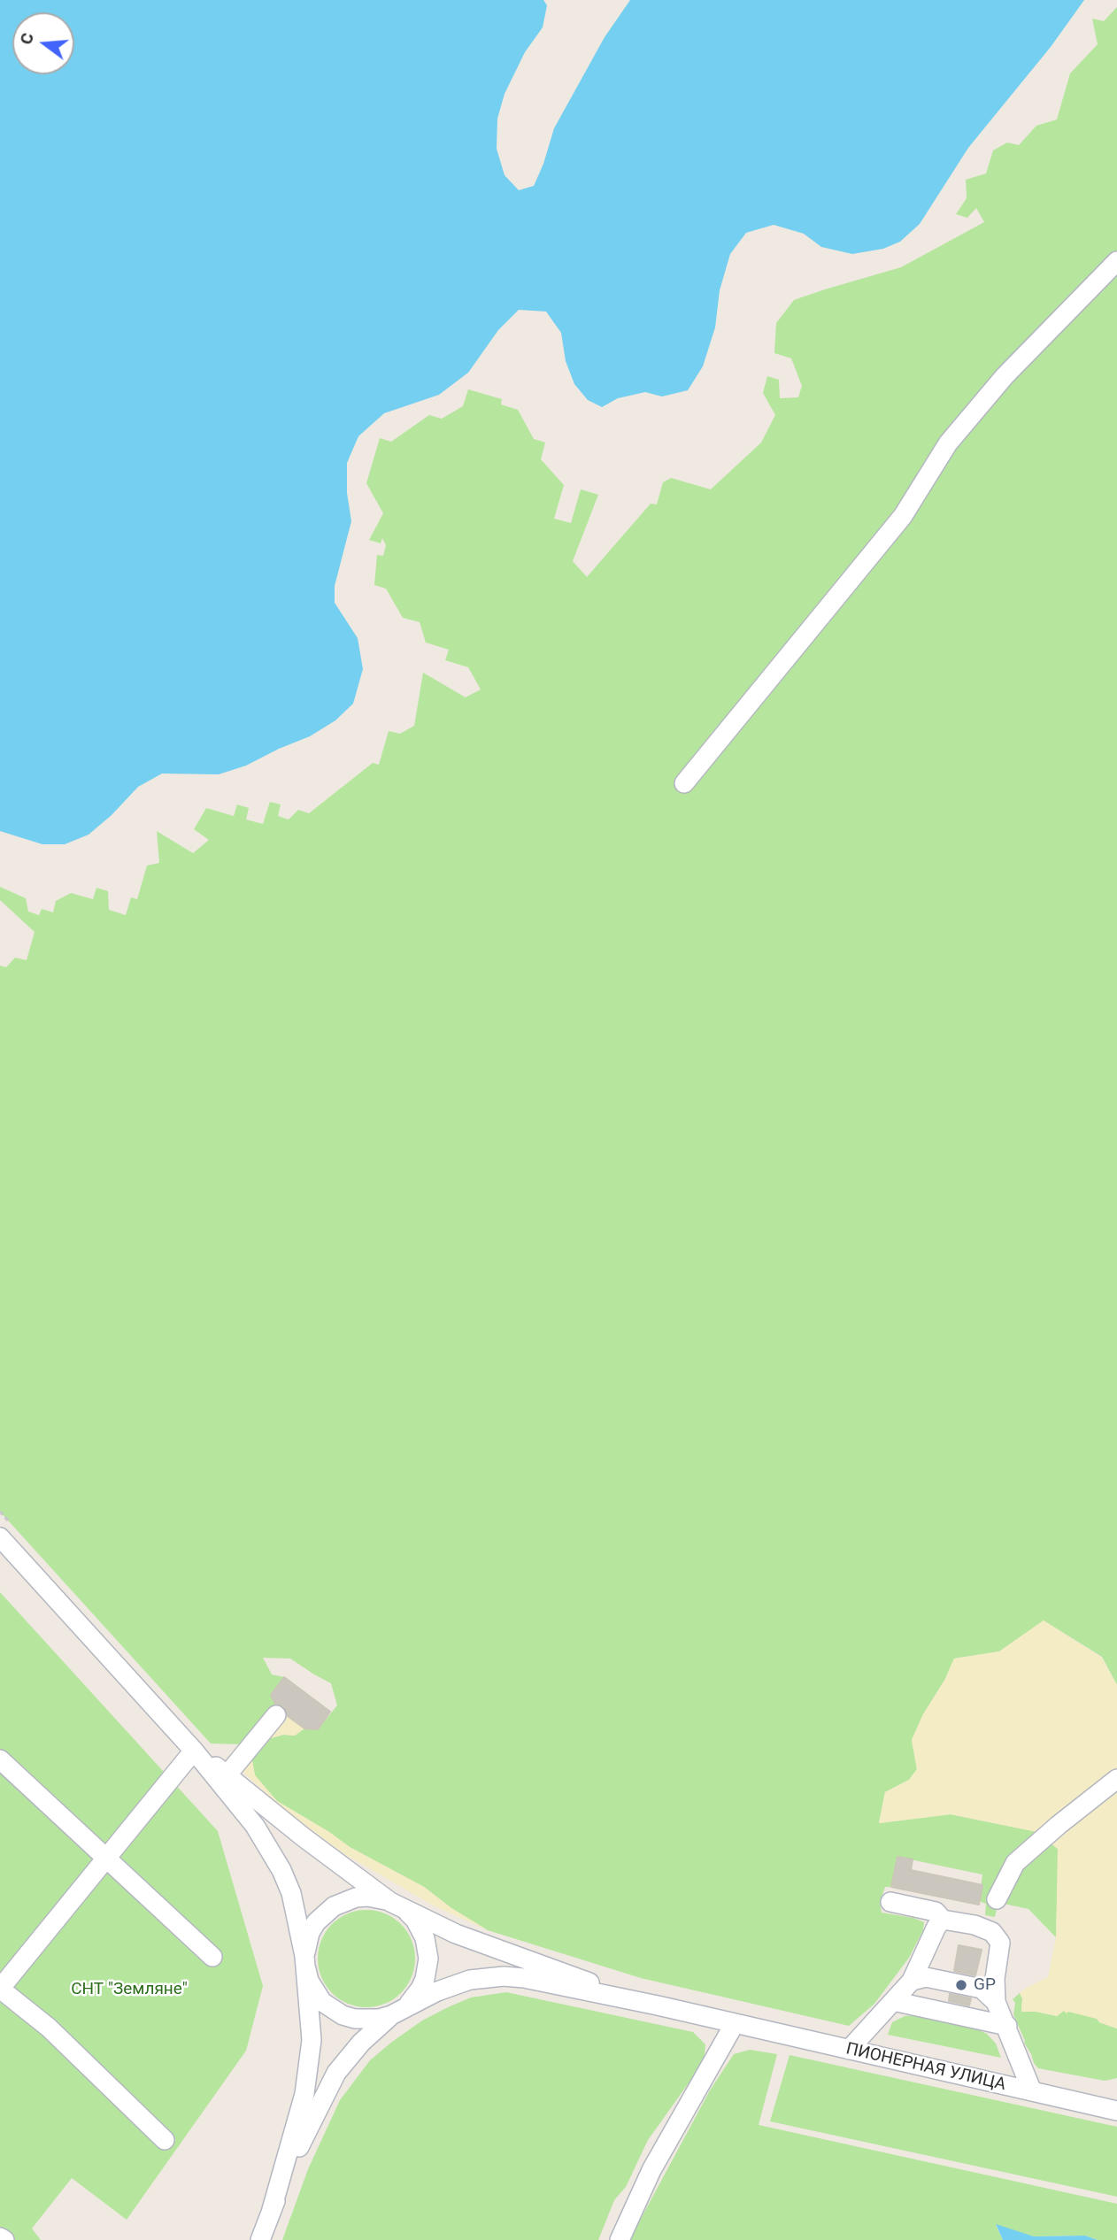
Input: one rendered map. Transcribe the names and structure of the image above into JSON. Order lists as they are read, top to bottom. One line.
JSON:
{"streets":{"street":["ПИОНЕРНАЯ УЛИЦА"]},"parks":["СНТ \"Земляне\""],"places":["GP"],"north":"left"}
